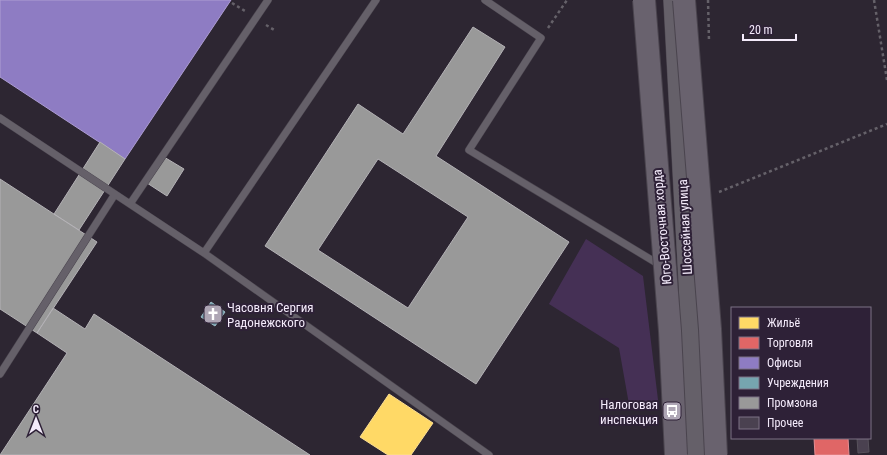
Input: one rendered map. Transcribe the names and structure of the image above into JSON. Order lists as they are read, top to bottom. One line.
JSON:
{"streets":{"main road":["Юго-Восточная хорда","Шоссейная улица"]},"places":{"church":["Часовня Сергия Радонежского"],"bus stop":["Налоговая инспекция"]},"legend":["Жильё","Торговля","Офисы","Учреждения","Промзона","Прочее"],"scale_bar":"20 m","north":"top"}
